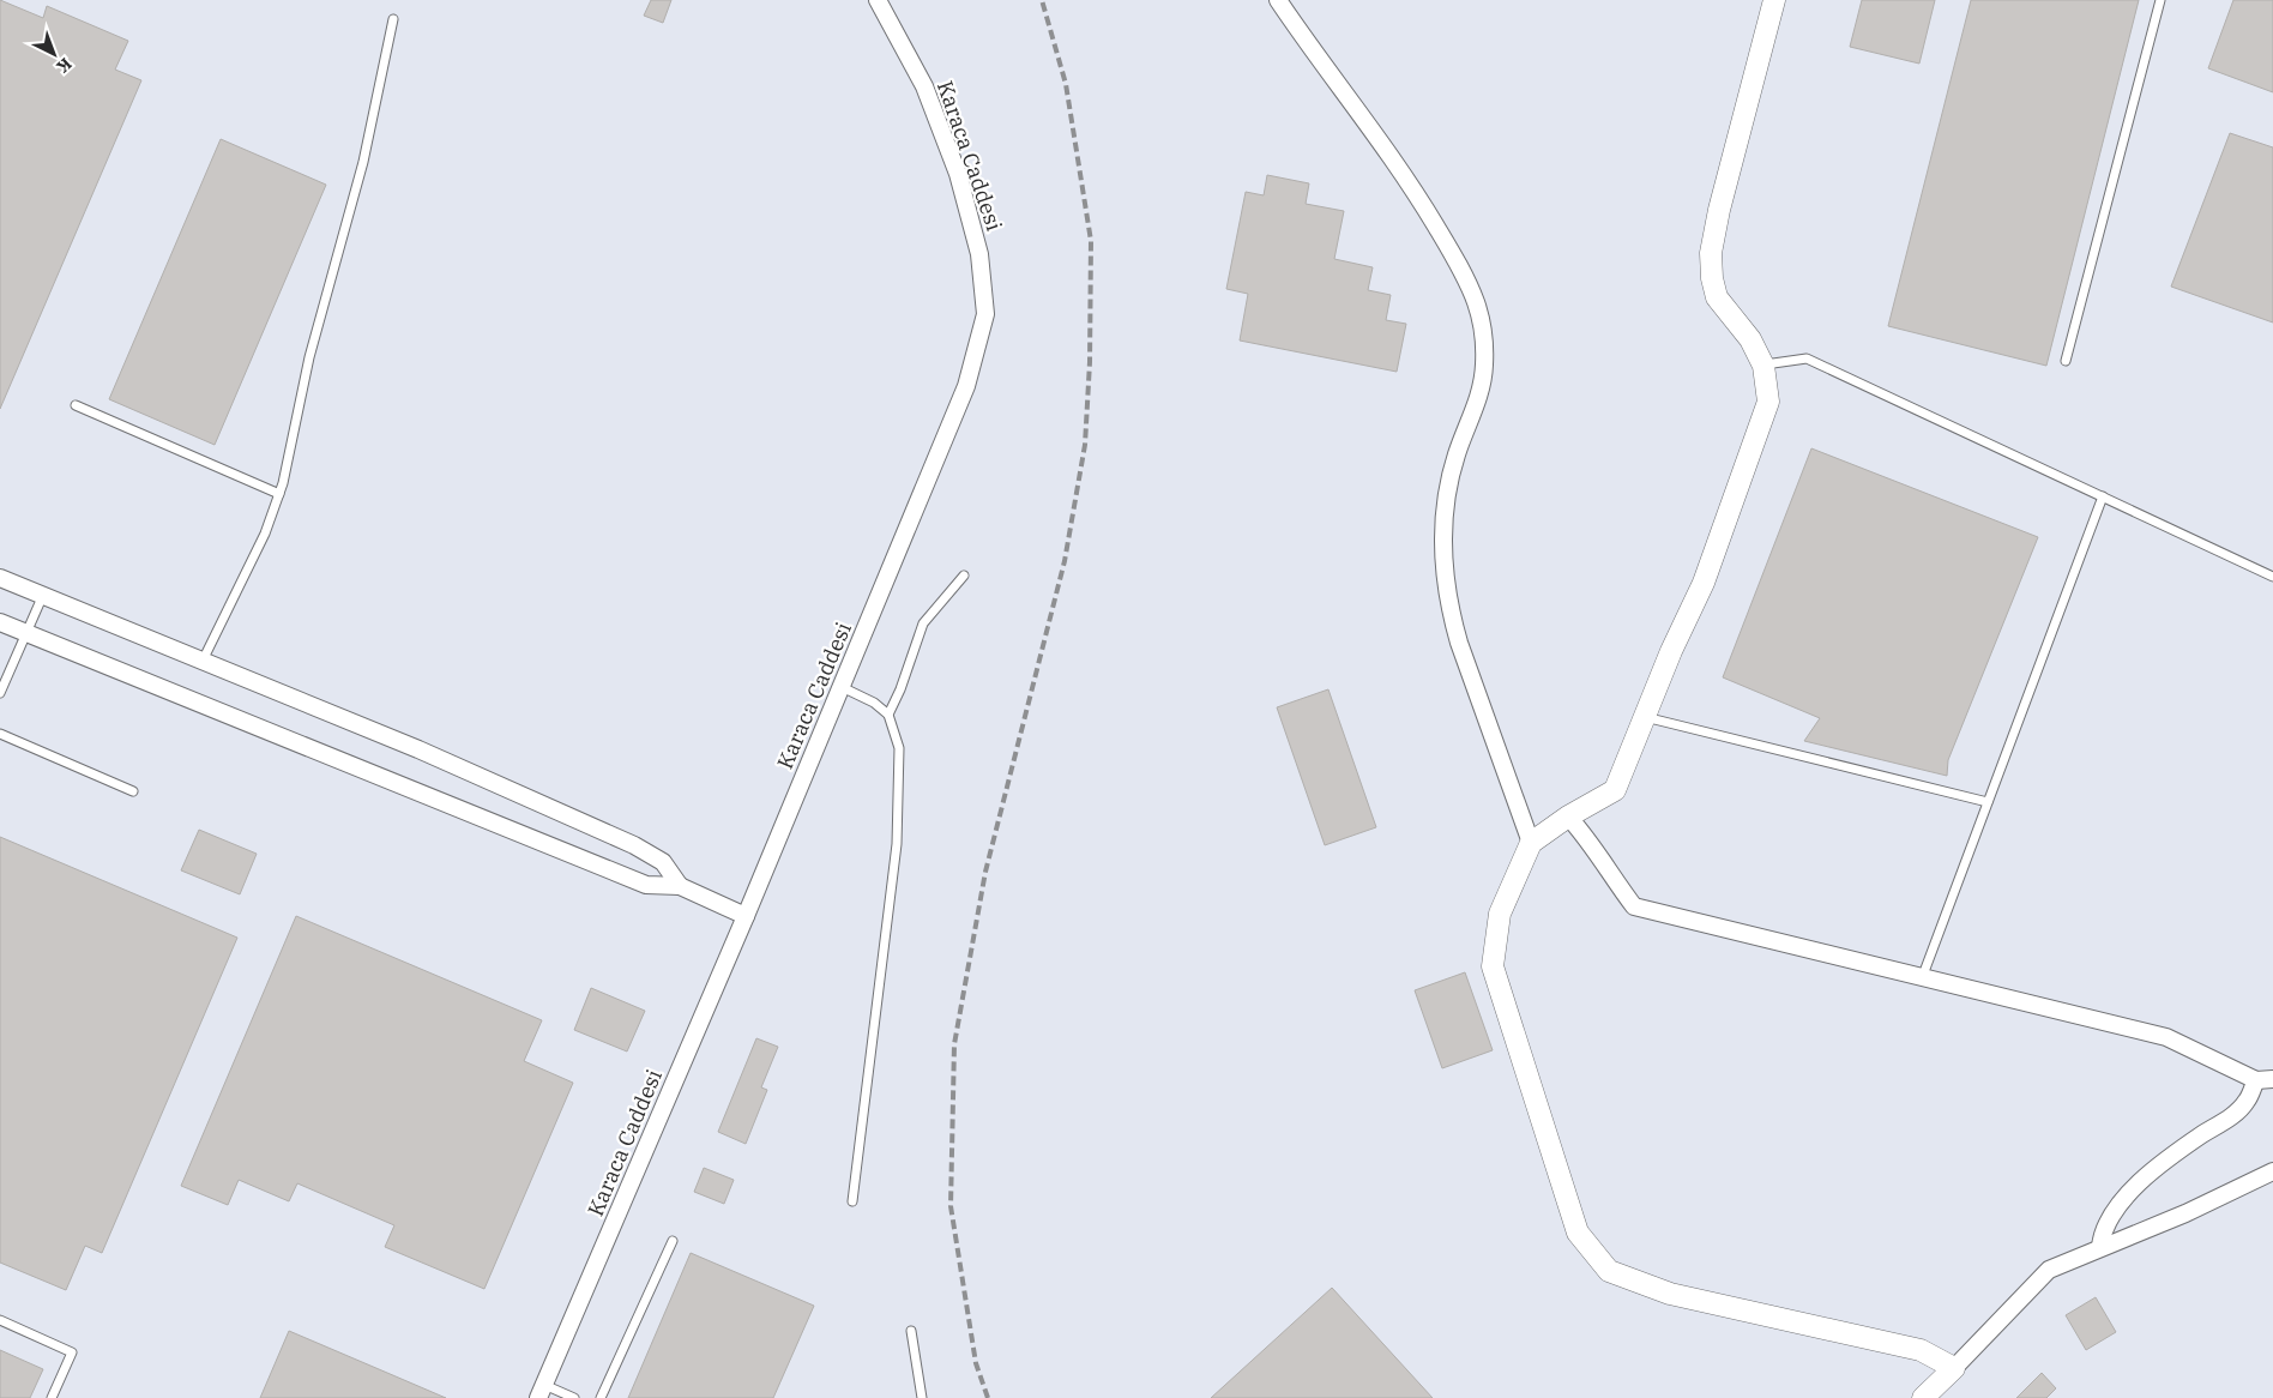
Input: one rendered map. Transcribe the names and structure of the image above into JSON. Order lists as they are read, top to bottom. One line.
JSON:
{"streets":{"street":["Karaca Caddesi"]},"north":"bottom right"}
